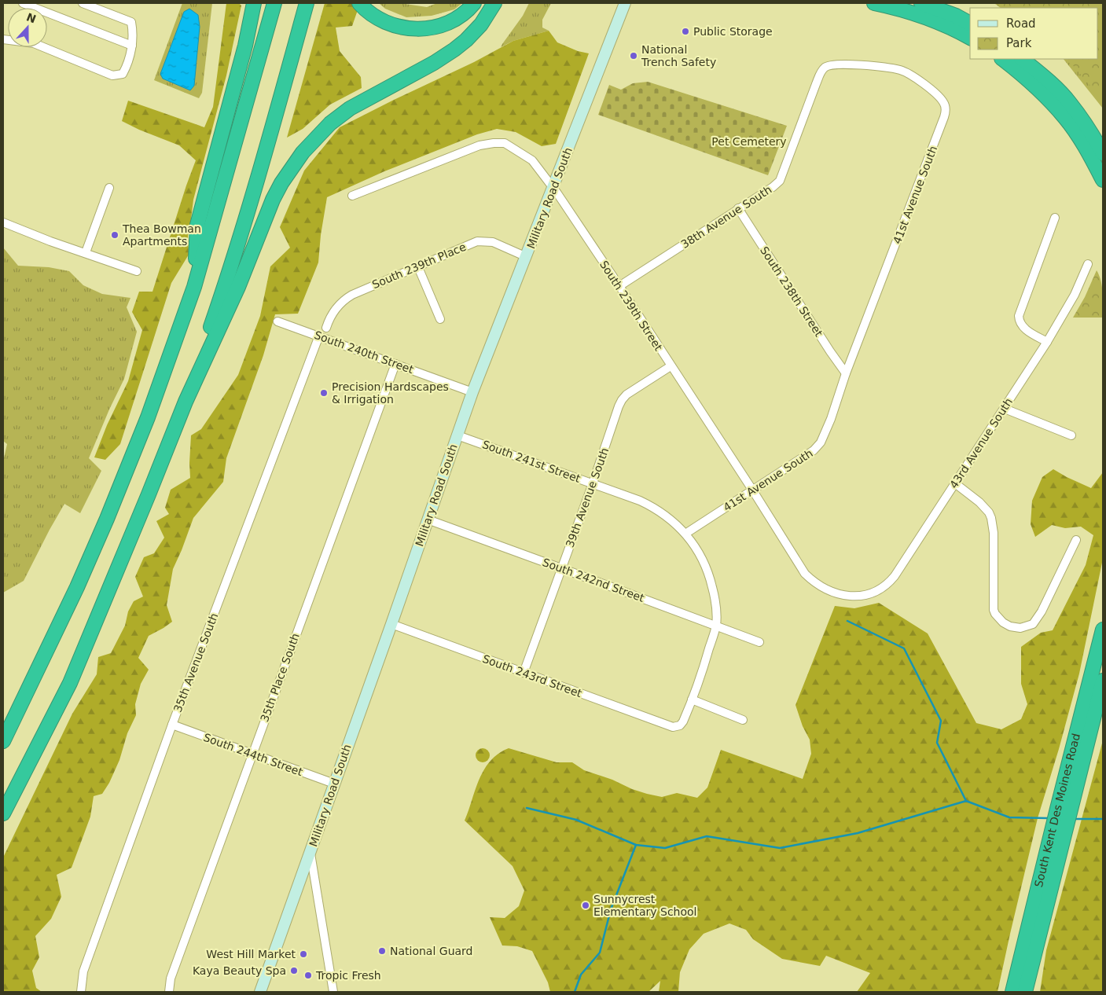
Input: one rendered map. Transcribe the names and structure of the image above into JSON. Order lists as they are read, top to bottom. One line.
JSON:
{"streets":{"highway":["South Kent Des Moines Road"],"main road":["Military Road South"],"street":["41st Avenue South","38th Avenue South","South 239th Place","South 238th Street","South 239th Street","South 240th Street","43rd Avenue South","South 241st Street","39th Avenue South","South 242nd Street","35th Avenue South","South 243rd Street","35th Place South","South 244th Street"]},"crossings":[["41st Avenue South","38th Avenue South"],["41st Avenue South","South 238th Street"],["41st Avenue South","South 239th Street"],["41st Avenue South","South 241st Street"],["Military Road South","South 239th Place"],["Military Road South","South 239th Street"],["Military Road South","South 240th Street"],["Military Road South","South 241st Street"],["Military Road South","South 242nd Street"],["Military Road South","South 243rd Street"],["Military Road South","South 244th Street"],["38th Avenue South","South 238th Street"],["38th Avenue South","South 239th Street"],["South 239th Street","43rd Avenue South"],["South 239th Street","39th Avenue South"],["South 240th Street","35th Avenue South"],["South 240th Street","35th Place South"],["South 241st Street","39th Avenue South"],["39th Avenue South","South 242nd Street"],["39th Avenue South","South 243rd Street"],["35th Avenue South","South 244th Street"],["35th Place South","South 244th Street"]],"parks":["Pet Cemetery"],"places":["Public Storage","National Trench Safety","Thea Bowman Apartments","Precision Hardscapes & Irrigation","Sunnycrest Elementary School","National Guard","West Hill Market","Kaya Beauty Spa","Tropic Fresh"],"legend":["Road","Park"],"north":"top"}
